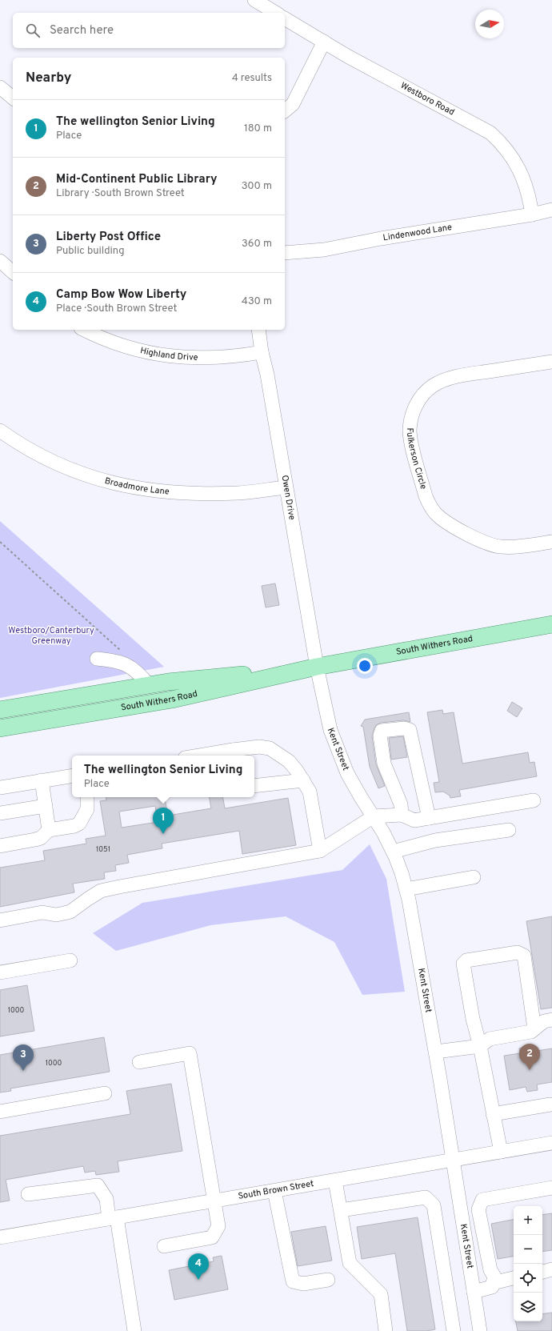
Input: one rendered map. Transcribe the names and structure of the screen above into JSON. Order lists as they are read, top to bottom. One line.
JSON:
{"streets":{"main road":["South Withers Road"],"street":["Westboro Road","Lindenwood Lane","Highland Drive","Fulkerson Circle","Broadmore Lane","Owen Drive","Kent Street","South Brown Street"]},"crossings":[["Westboro Road","Lindenwood Lane"],["Highland Drive","Owen Drive"],["Broadmore Lane","Owen Drive"],["Owen Drive","South Withers Road"],["Owen Drive","Kent Street"],["South Withers Road","Kent Street"],["Kent Street","South Brown Street"]],"parks":["Westboro/Canterbury Greenway"],"house_numbers":["1051","1000","1000"],"north":"right","page":{"search":"Search here","heading":["Nearby","4 results"],"list":[{"mark":"1","name":"The wellington Senior Living","note":"Place","value":"180 m"},{"mark":"2","name":"Mid-Continent Public Library","note":"Library · South Brown Street","value":"300 m"},{"mark":"3","name":"Liberty Post Office","note":"Public building","value":"360 m"},{"mark":"4","name":"Camp Bow Wow Liberty","note":"Place · South Brown Street","value":"430 m"}],"popup":["The wellington Senior Living","Place"],"pins":["1","2","3","4"],"map_buttons":["+","−"]}}
